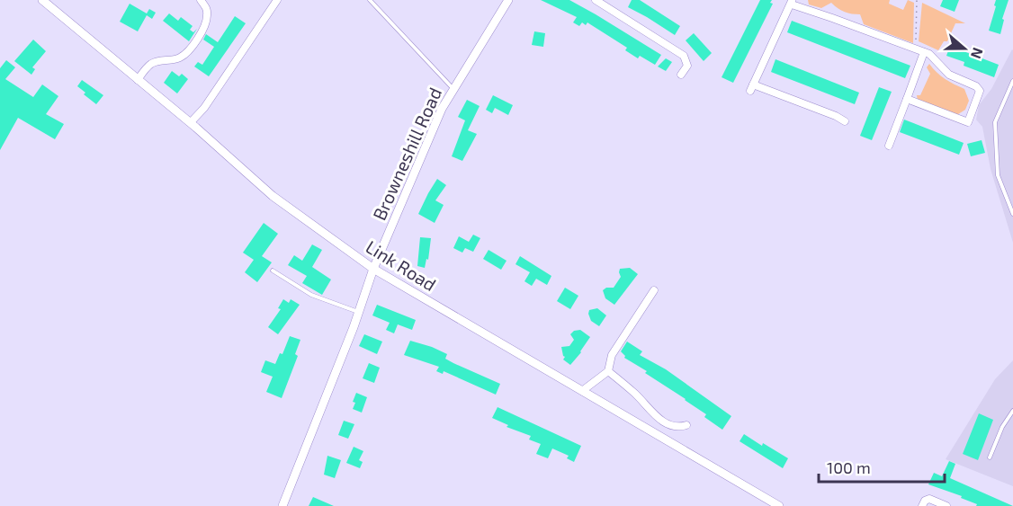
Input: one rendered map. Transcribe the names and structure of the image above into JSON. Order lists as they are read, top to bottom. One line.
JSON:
{"streets":{"street":["Browneshill Road","Link Road"]},"crossings":[["Browneshill Road","Link Road"]],"scale_bar":"100 m","north":"right"}
